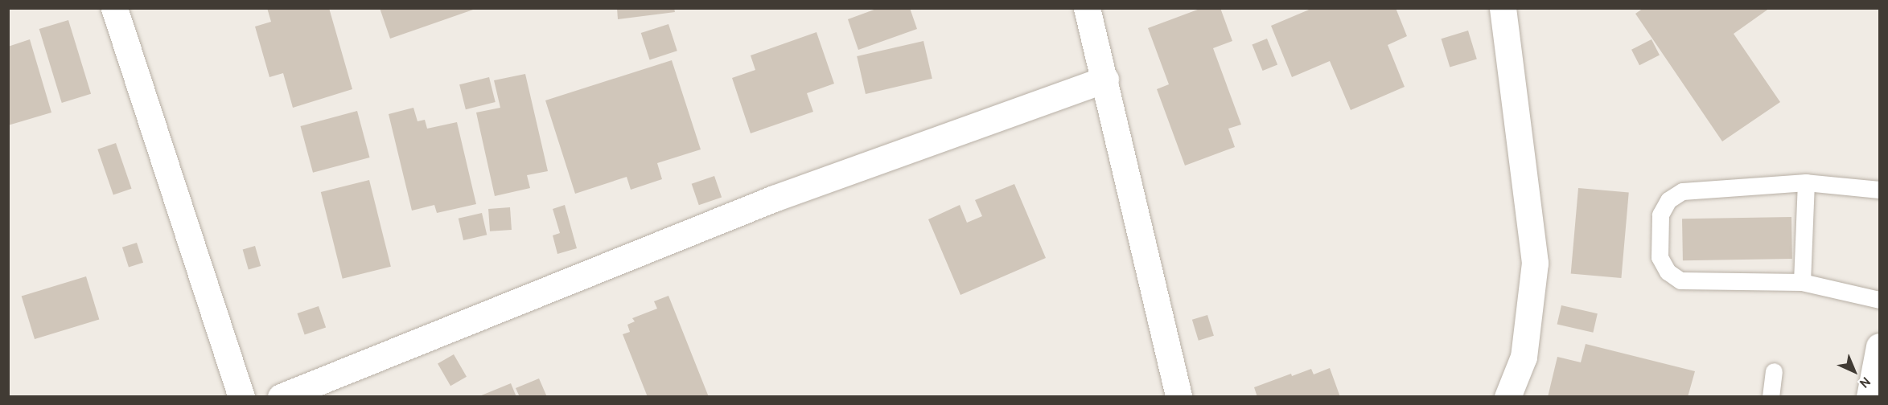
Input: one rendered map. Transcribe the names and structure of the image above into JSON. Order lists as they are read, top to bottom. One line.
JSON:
{"north":"bottom right"}
